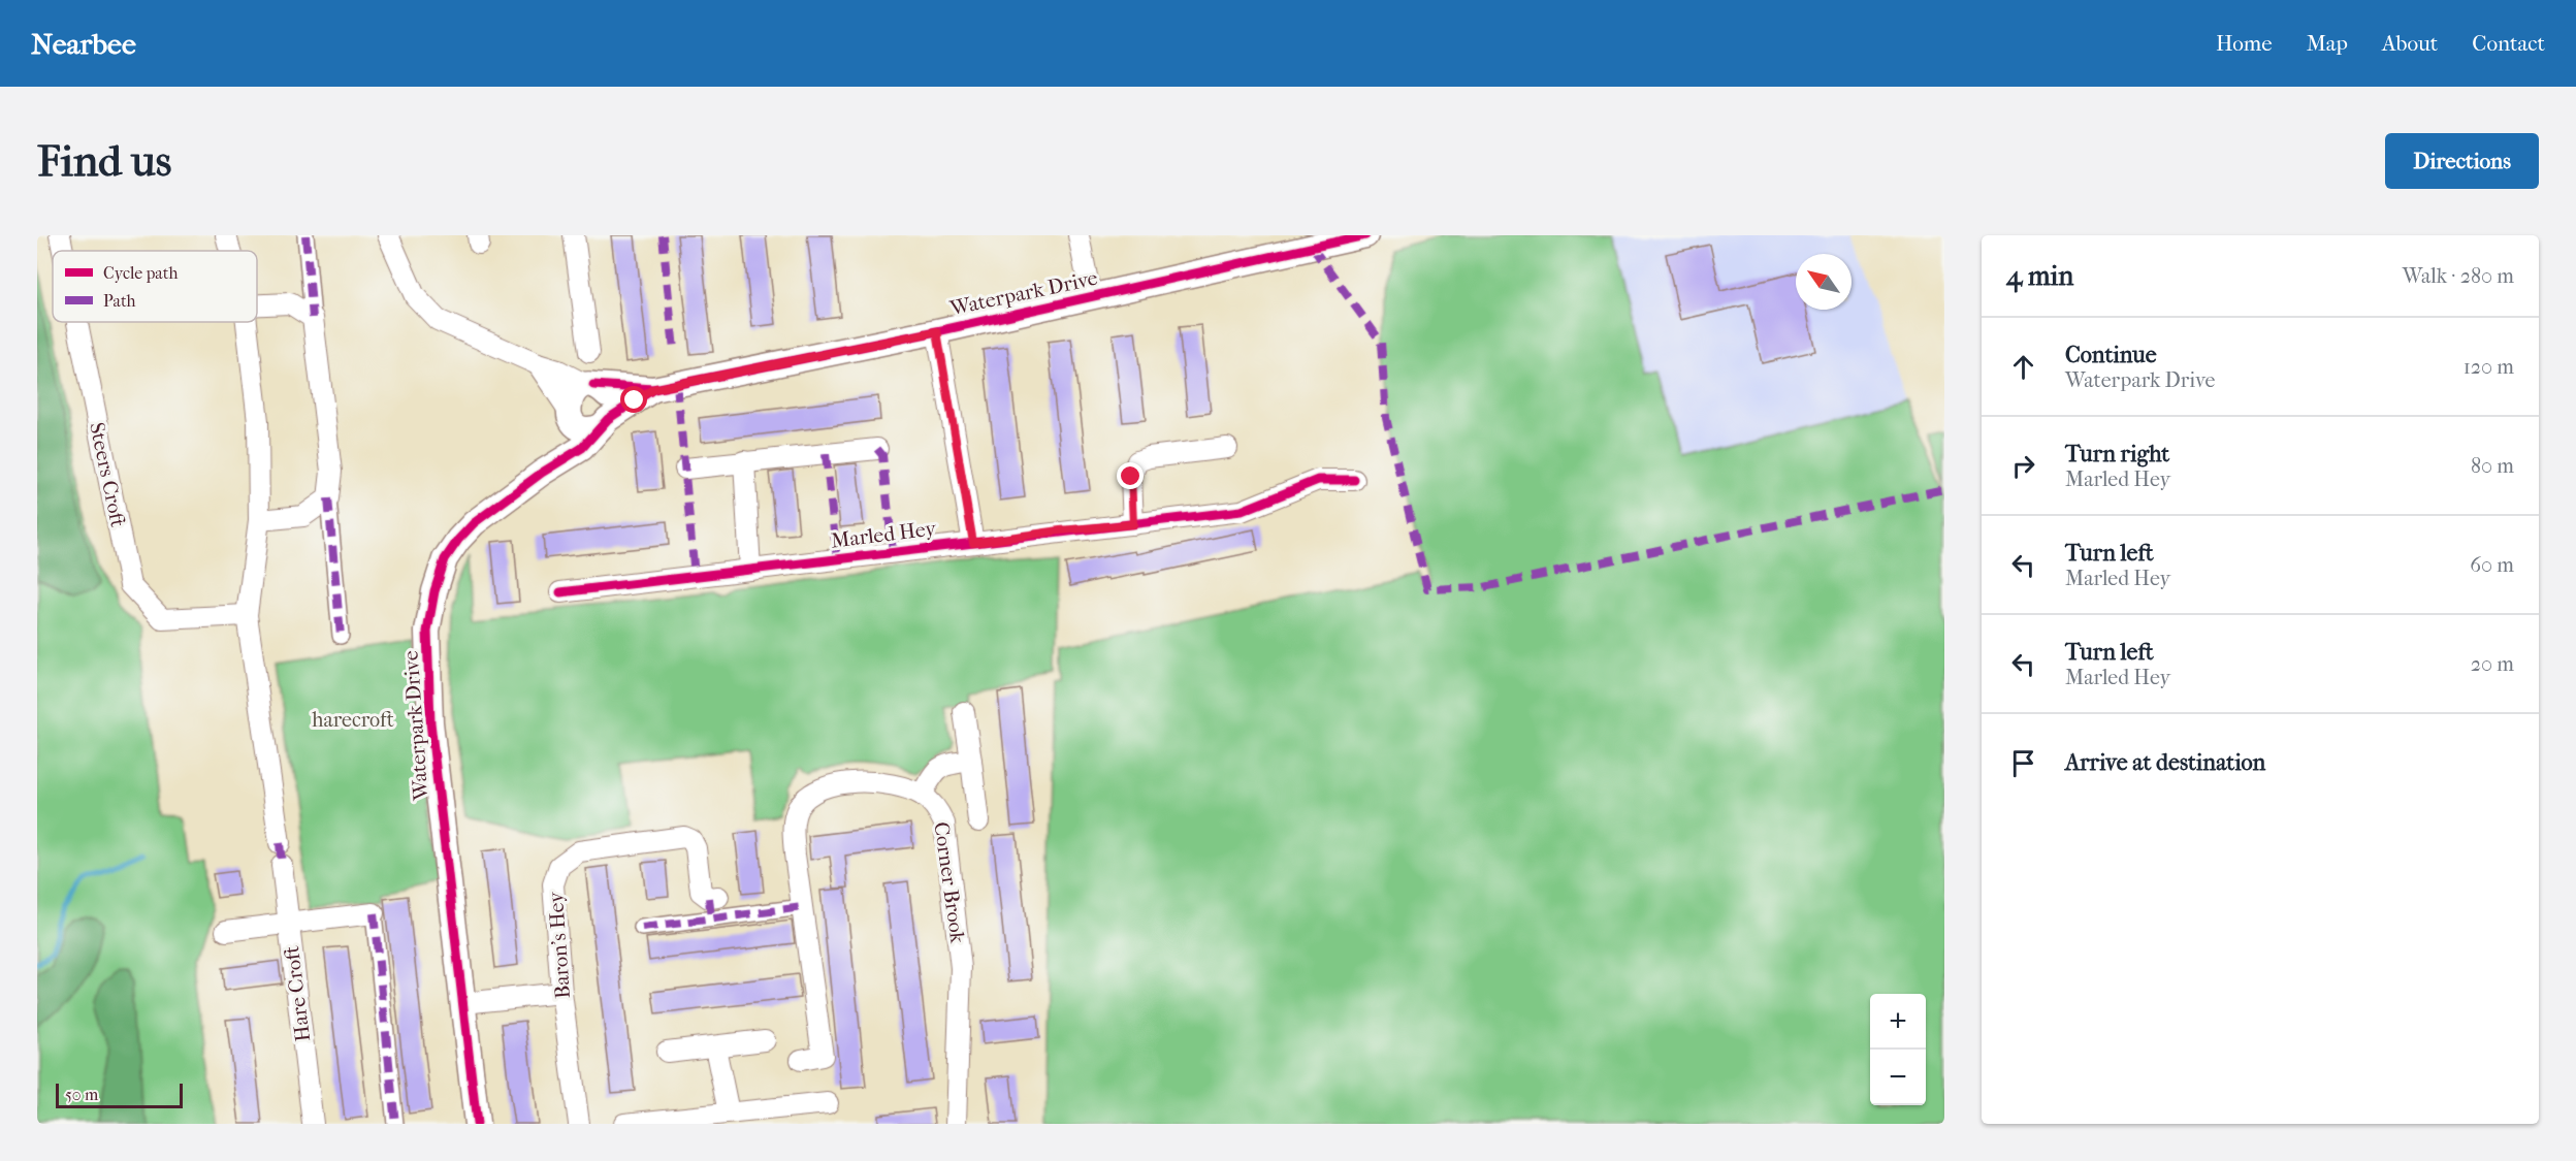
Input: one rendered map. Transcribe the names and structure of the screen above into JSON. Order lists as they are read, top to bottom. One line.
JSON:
{"streets":{"street":["Waterpark Drive","Steers Croft","Marled Hey","Corner Brook","Baron's Hey","Hare Croft"]},"parks":["harecroft"],"legend":["Cycle path","Path"],"scale_bar":"50 m","north":"top left","page":{"header":"Nearbee","nav":["Home","Map","About","Contact"],"buttons":"Directions","title":"Find us","heading":["4 min","Walk · 280 m"],"list":[["Continue","Waterpark Drive","120 m"],["Turn right","Marled Hey","80 m"],["Turn left","Marled Hey","60 m"],["Turn left","Marled Hey","20 m"],"Arrive at destination"],"map_buttons":["+","−"],"scale":"50 m"}}
